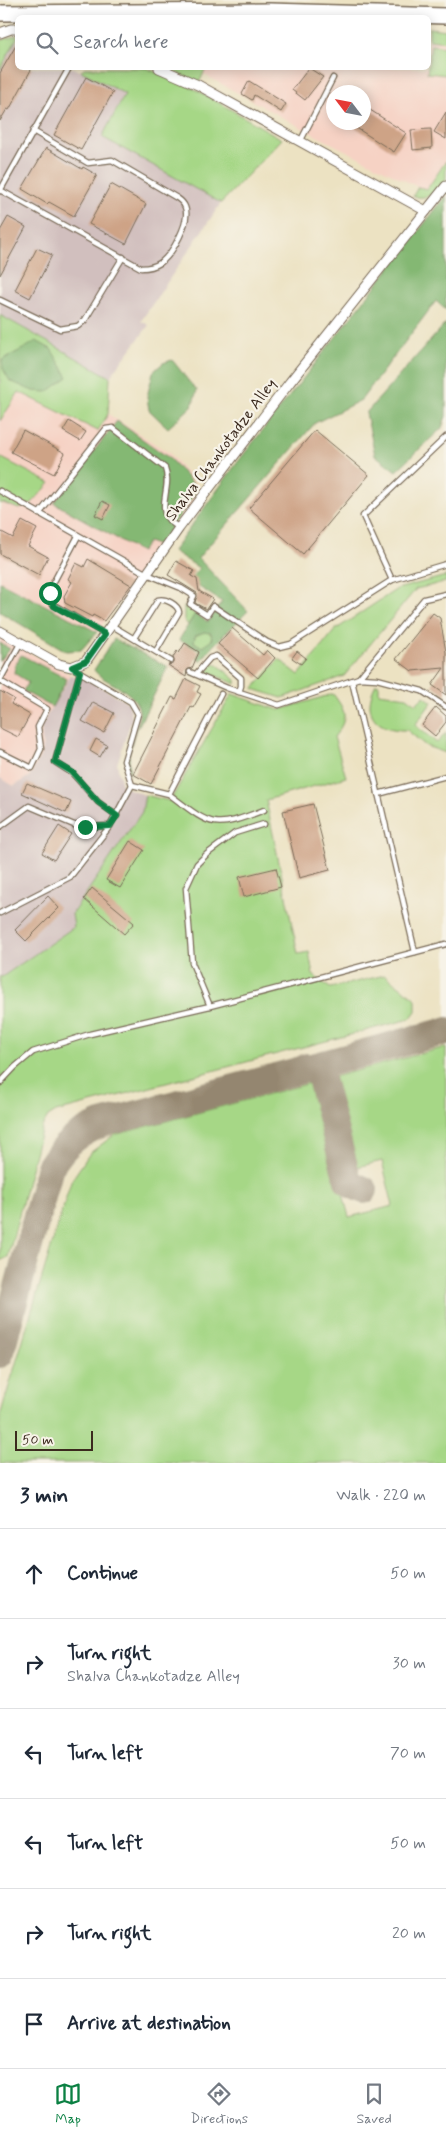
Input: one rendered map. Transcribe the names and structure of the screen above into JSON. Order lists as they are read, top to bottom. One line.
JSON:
{"streets":{"street":["Shalva Chankotadze Alley"]},"scale_bar":"50 m","north":"top left","page":{"search":"Search here","scale":"50 m","heading":["3 min","Walk · 220 m"],"list":[["Continue","50 m"],["Turn right","Shalva Chankotadze Alley","30 m"],["Turn left","70 m"],["Turn left","50 m"],["Turn right","20 m"],"Arrive at destination"],"nav":["Map","Directions","Saved"]}}
